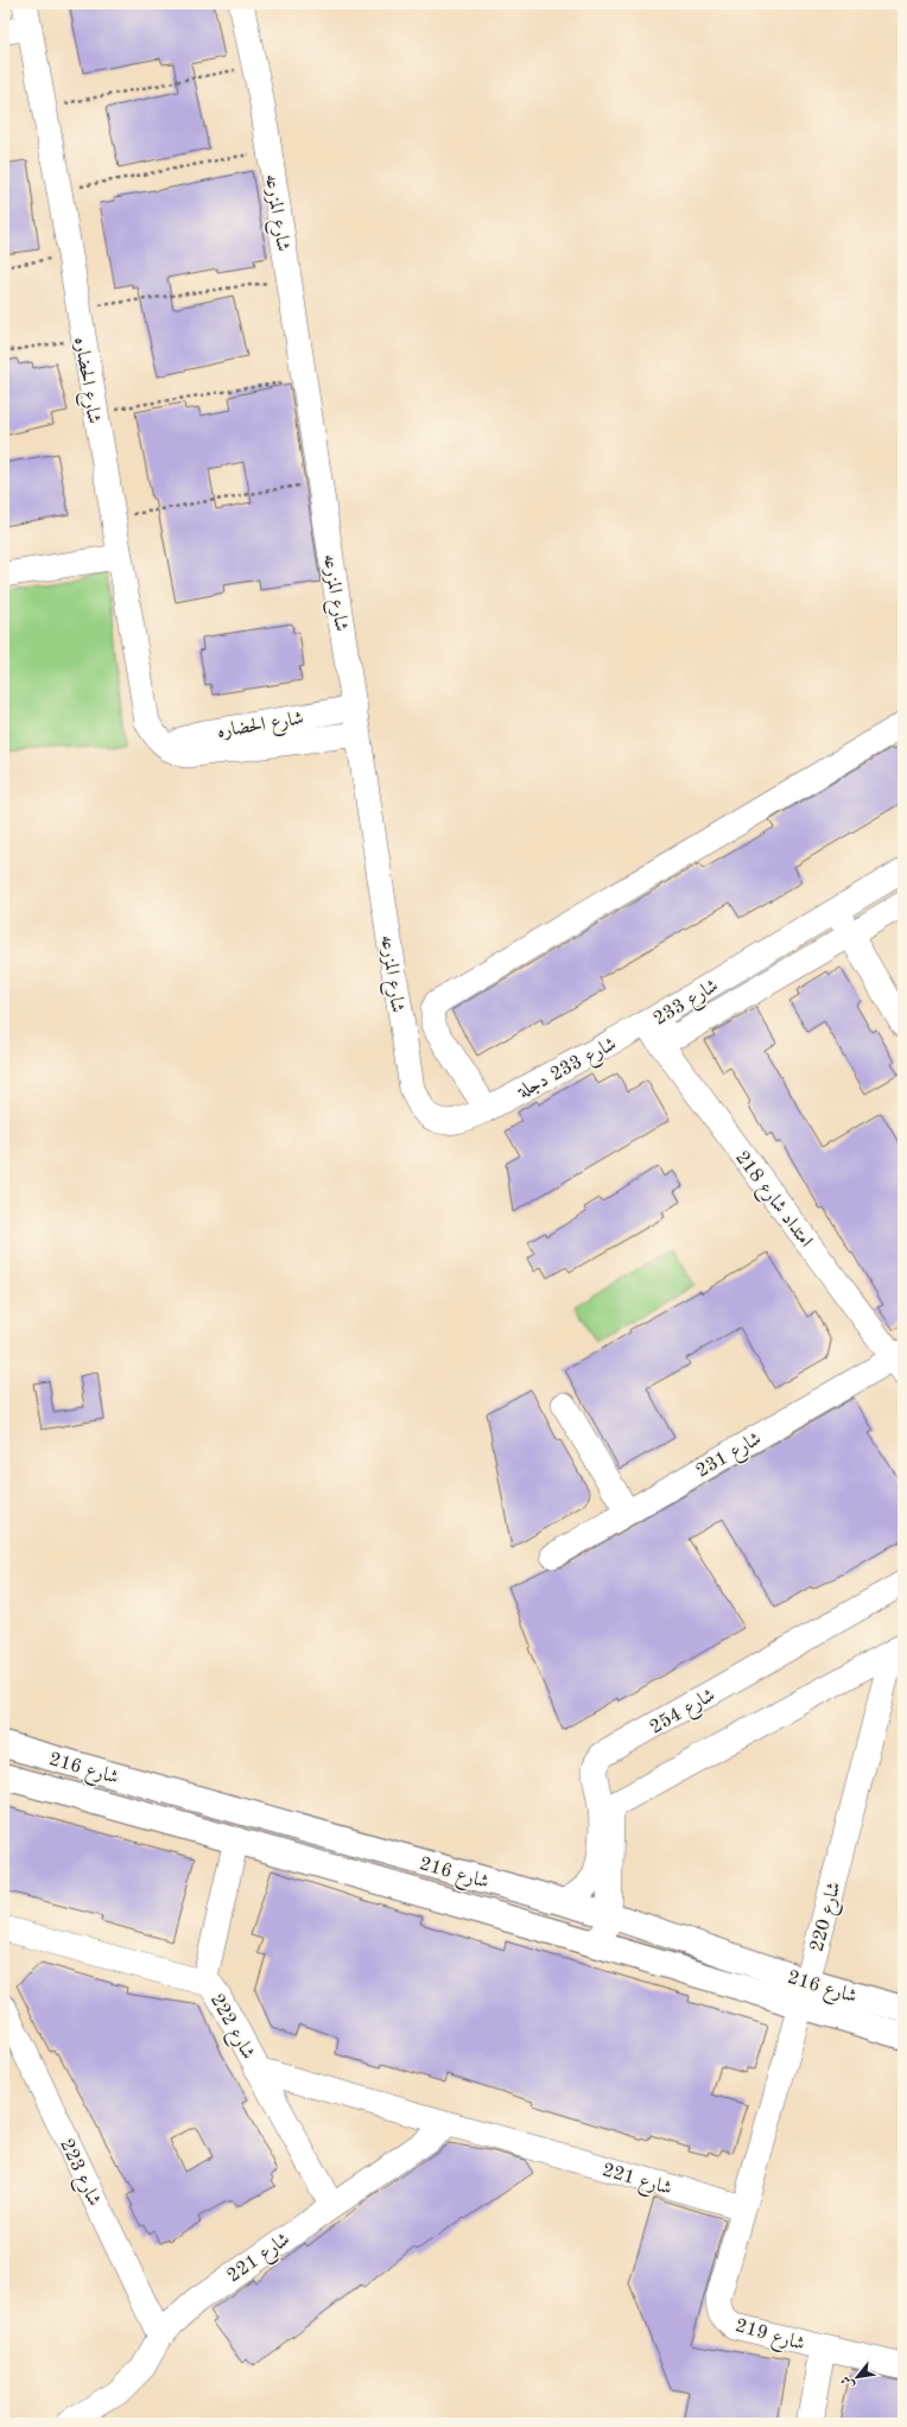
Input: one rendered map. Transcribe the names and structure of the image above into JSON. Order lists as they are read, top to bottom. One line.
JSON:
{"streets":{"main road":["شارع 216"],"street":["شارع المزرعه","شارع الحضاره","شارع 233","شارع 233 دجلة","امتداد شارع 218","شارع 231","شارع 254","شارع 220","شارع 222","شارع 223","شارع 221","شارع 219"]},"crossings":[["شارع المزرعه","شارع الحضاره"],["شارع المزرعه","شارع 233 دجلة"],["شارع 233","شارع 233 دجلة"],["شارع 233","امتداد شارع 218"],["شارع 233 دجلة","امتداد شارع 218"],["امتداد شارع 218","شارع 231"],["شارع 254","شارع 216"],["شارع 216","شارع 220"],["شارع 220","شارع 221"],["شارع 220","شارع 219"],["شارع 222","شارع 221"],["شارع 223","شارع 221"],["شارع 221","شارع 219"]],"north":"bottom left"}
